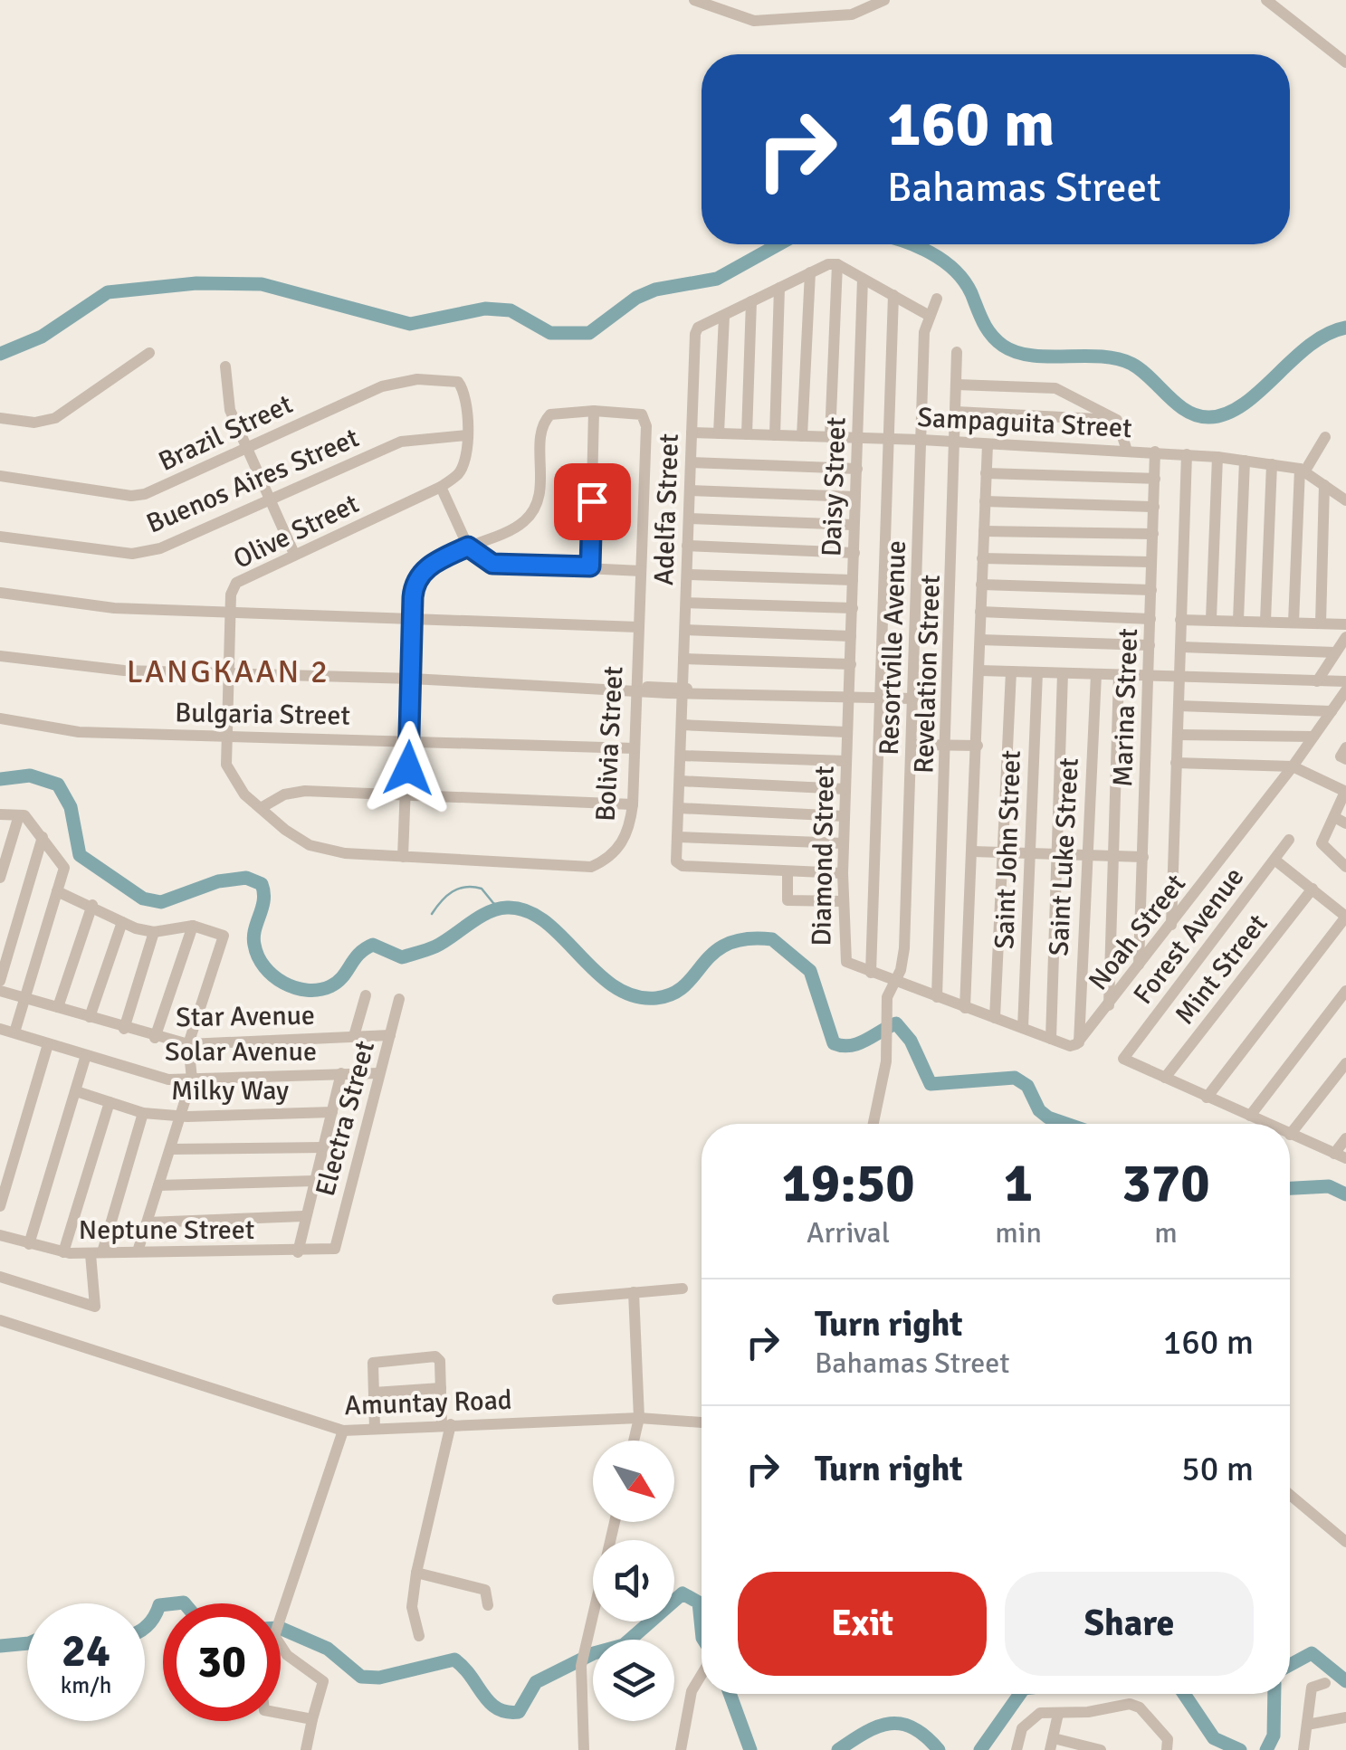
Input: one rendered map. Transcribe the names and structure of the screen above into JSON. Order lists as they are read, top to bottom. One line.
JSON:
{"streets":{"street":["Sampaguita Street","Brazil Street","Buenos Aires Street","Daisy Street","Adelfa Street","Olive Street","Resortville Avenue","Revelation Street","Marina Street","Bulgaria Street","Bolivia Street","Saint John Street","Diamond Street","Saint Luke Street","Noah Street","Forest Avenue","Mint Street","Star Avenue","Solar Avenue","Milky Way","Electra Street","Neptune Street","Amuntay Road"]},"crossings":[["Sampaguita Street","Daisy Street"],["Sampaguita Street","Adelfa Street"],["Sampaguita Street","Resortville Avenue"],["Sampaguita Street","Revelation Street"],["Sampaguita Street","Marina Street"],["Brazil Street","Buenos Aires Street"],["Daisy Street","Diamond Street"],["Olive Street","Bulgaria Street"],["Olive Street","Bolivia Street"],["Resortville Avenue","Diamond Street"],["Marina Street","Noah Street"],["Bulgaria Street","Bolivia Street"],["Saint Luke Street","Noah Street"],["Forest Avenue","Mint Street"],["Star Avenue","Electra Street"],["Solar Avenue","Electra Street"],["Electra Street","Neptune Street"]],"districts":["LANGKAAN 2"],"north":"bottom right","page":{"turn":["160 m","Bahamas Street"],"eta":["19:50","Arrival","1","min","370","m"],"list":[{"name":"Turn right","note":"Bahamas Street","value":"160 m"},{"name":"Turn right","value":"50 m"}],"buttons":["Exit","Share"],"speed":"24 km/h","limit":"30"}}
